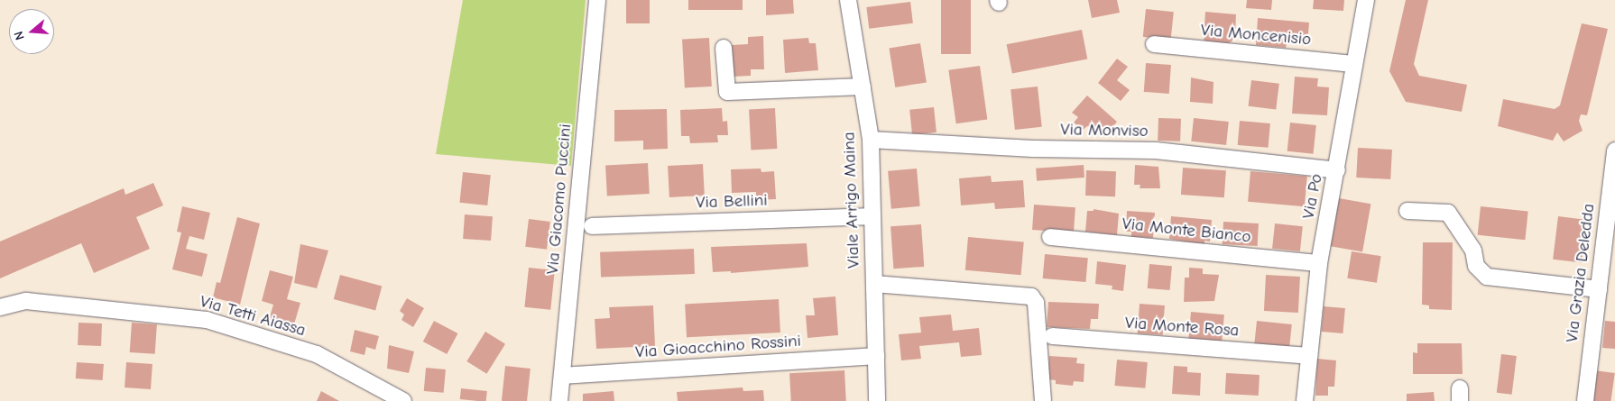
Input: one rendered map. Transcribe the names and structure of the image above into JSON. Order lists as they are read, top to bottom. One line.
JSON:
{"streets":{"street":["Via Moncenisio","Via Monviso","Via Po","Via Giacomo Puccini","Viale Arrigo Maina","Via Bellini","Via Monte Bianco","Via Grazia Deledda","Via Tetti Aiassa","Via Monte Rosa","Via Gioacchino Rossini"]},"crossings":[["Via Moncenisio","Via Po"],["Via Monviso","Via Po"],["Via Monviso","Viale Arrigo Maina"],["Via Po","Via Monte Bianco"],["Via Po","Via Monte Rosa"],["Via Giacomo Puccini","Via Gioacchino Rossini"],["Viale Arrigo Maina","Via Bellini"],["Viale Arrigo Maina","Via Gioacchino Rossini"]],"north":"left"}
